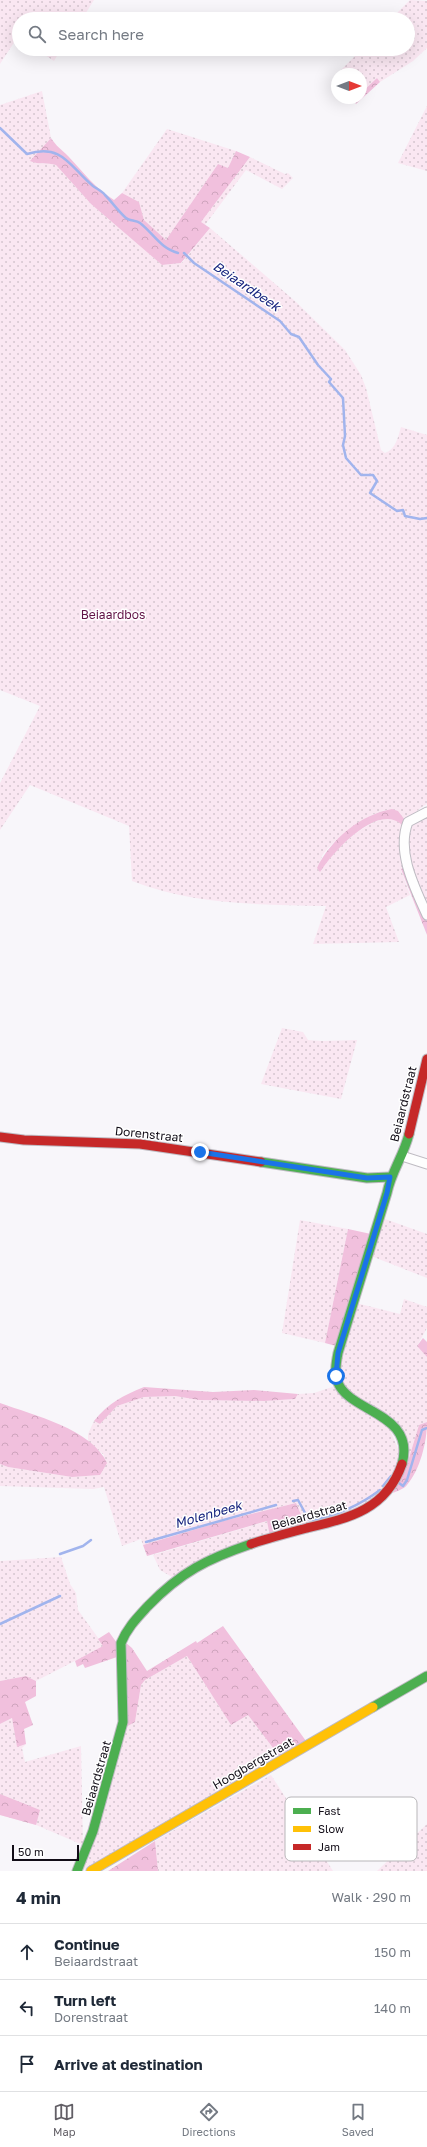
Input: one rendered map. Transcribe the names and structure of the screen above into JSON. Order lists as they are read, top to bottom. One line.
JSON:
{"streets":{"street":["Beiaardstraat","Dorenstraat","Hoogbergstraat"]},"crossings":[["Beiaardstraat","Dorenstraat"]],"water":["Beiaardbeek","Molenbeek"],"parks":["Beiaardbos"],"legend":["Fast","Slow","Jam"],"scale_bar":"50 m","north":"right","page":{"search":"Search here","scale":"50 m","heading":["4 min","Walk · 290 m"],"list":[["Continue","Beiaardstraat","150 m"],["Turn left","Dorenstraat","140 m"],"Arrive at destination"],"nav":["Map","Directions","Saved"]}}
